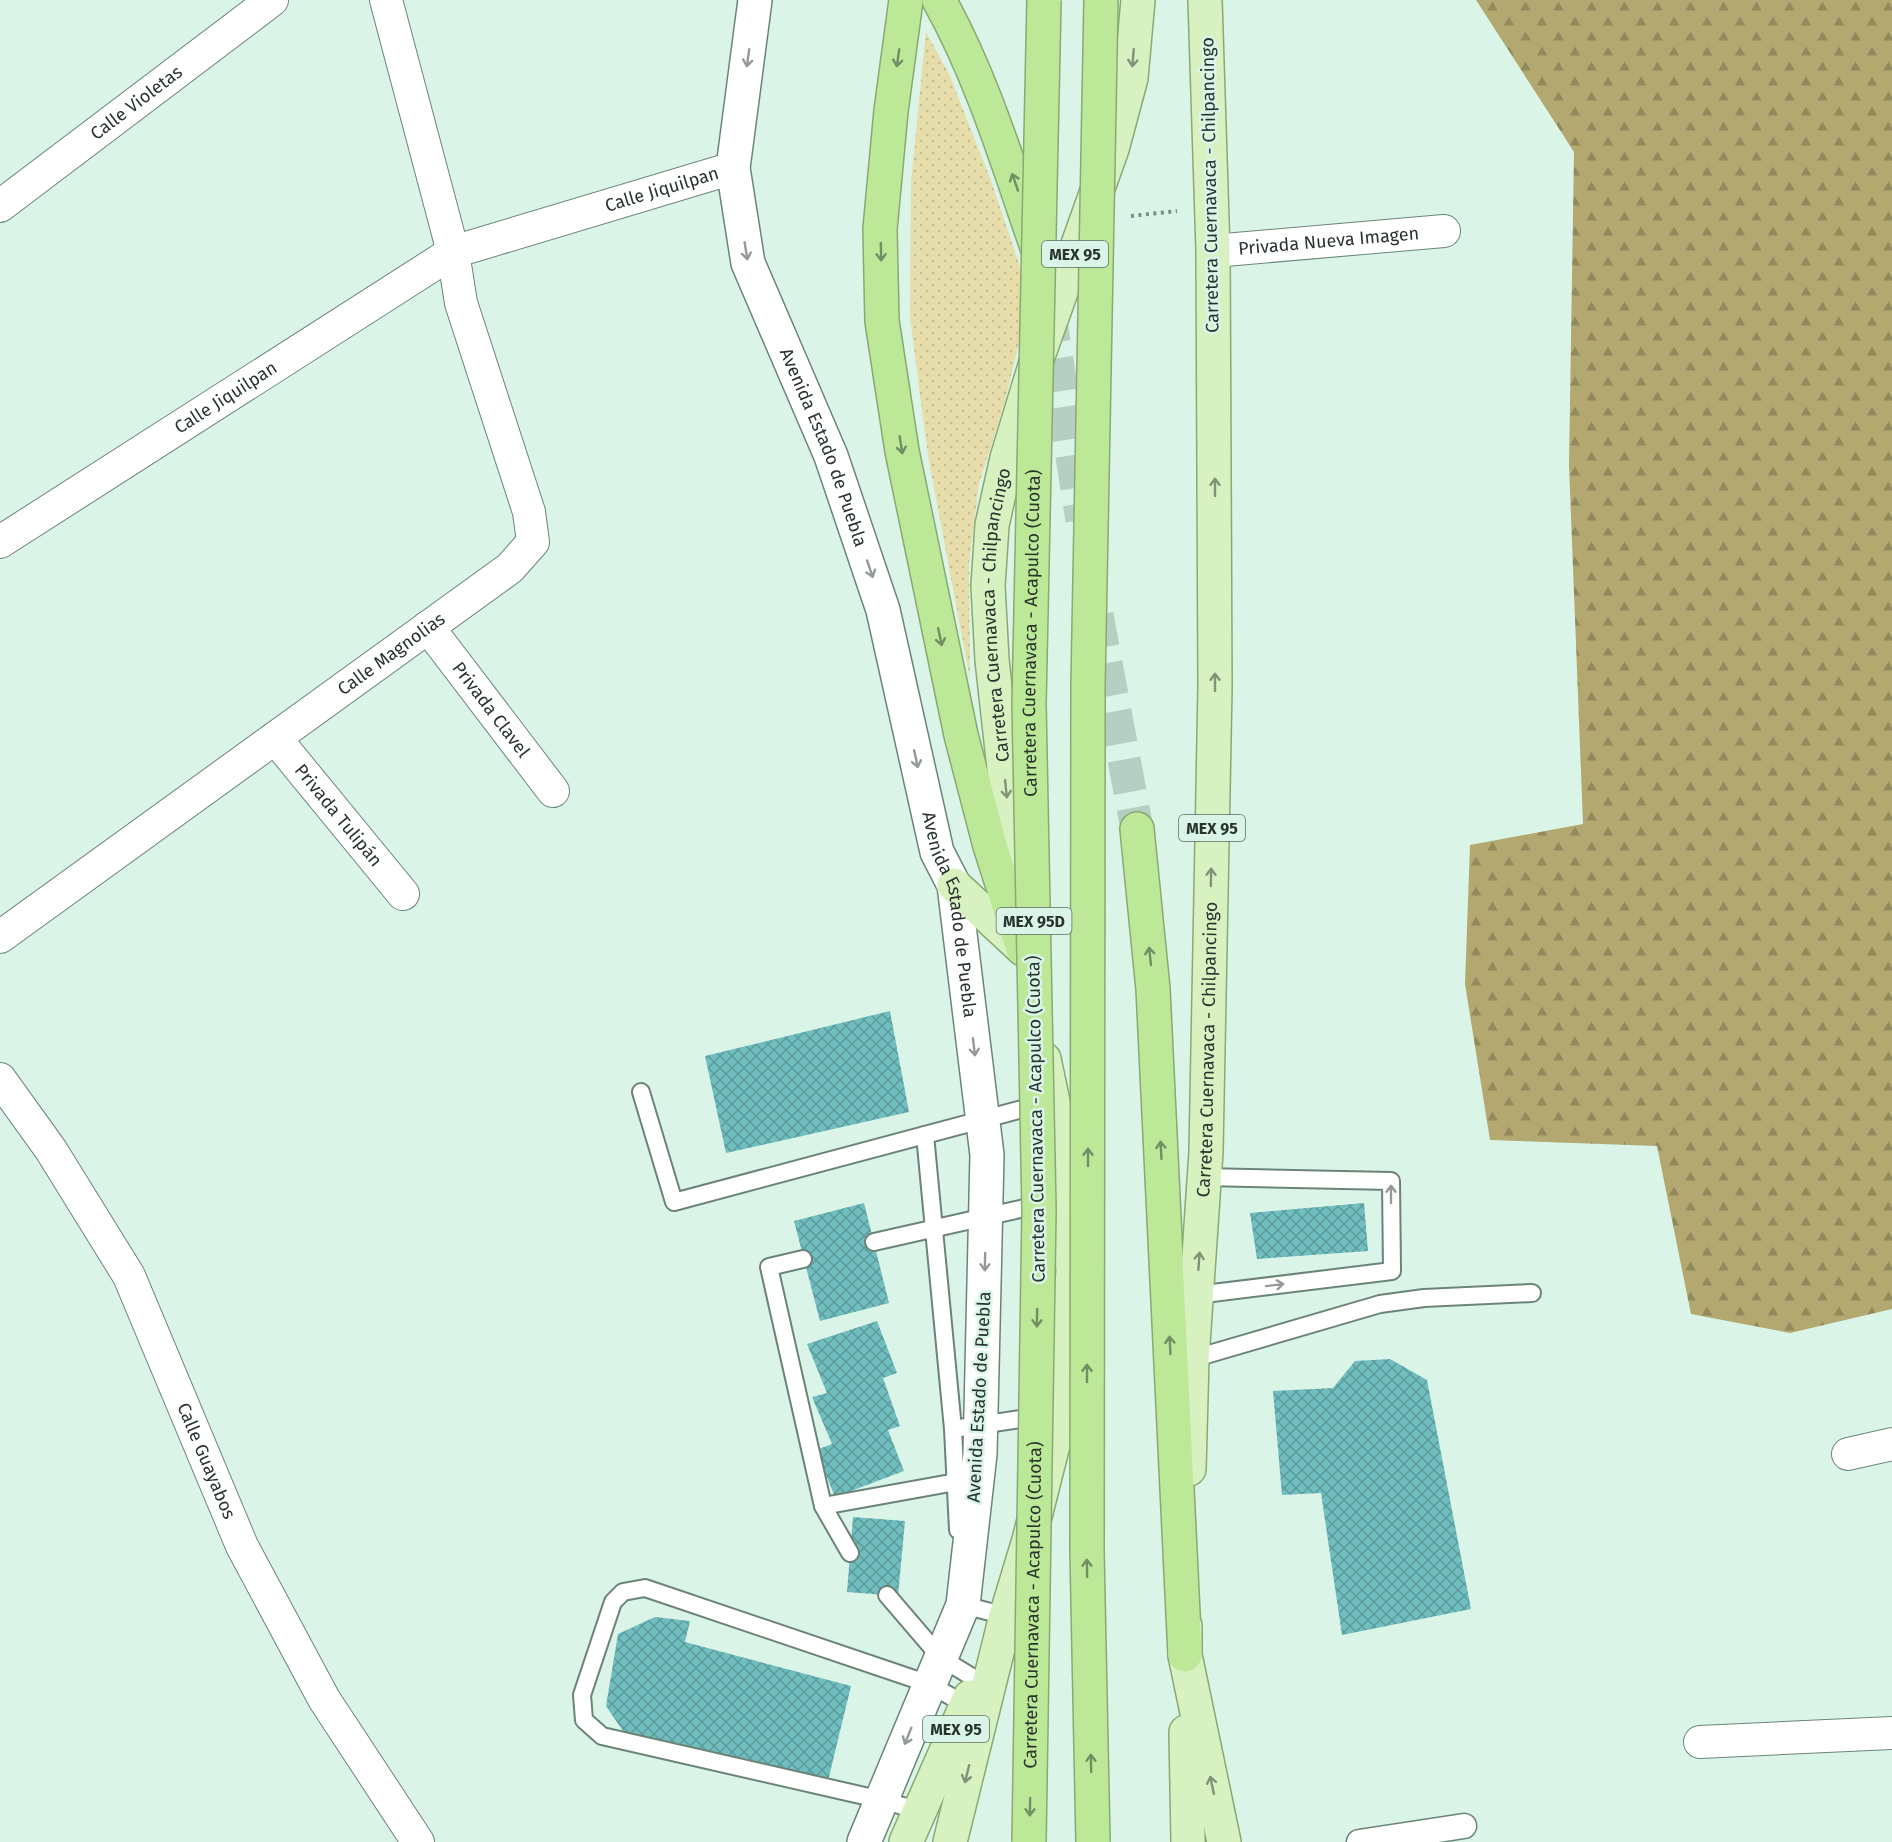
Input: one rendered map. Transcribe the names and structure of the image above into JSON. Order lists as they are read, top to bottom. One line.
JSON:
{"streets":{"highway":["Carretera Cuernavaca - Acapulco (Cuota)","MEX 95D"],"main road":["Carretera Cuernavaca - Chilpancingo","MEX 95"],"street":["Calle Violetas","Calle Jiquilpan","Privada Nueva Imagen","Avenida Estado de Puebla","Calle Magnolias","Privada Clavel","Privada Tulipán","Calle Guayabos"]},"crossings":[["Carretera Cuernavaca - Chilpancingo","Privada Nueva Imagen"],["Carretera Cuernavaca - Chilpancingo","MEX 95"],["Calle Jiquilpan","Avenida Estado de Puebla"],["Calle Jiquilpan","Calle Magnolias"],["Calle Magnolias","Privada Clavel"],["Calle Magnolias","Privada Tulipán"]],"one_way":["Avenida Estado de Puebla"]}
